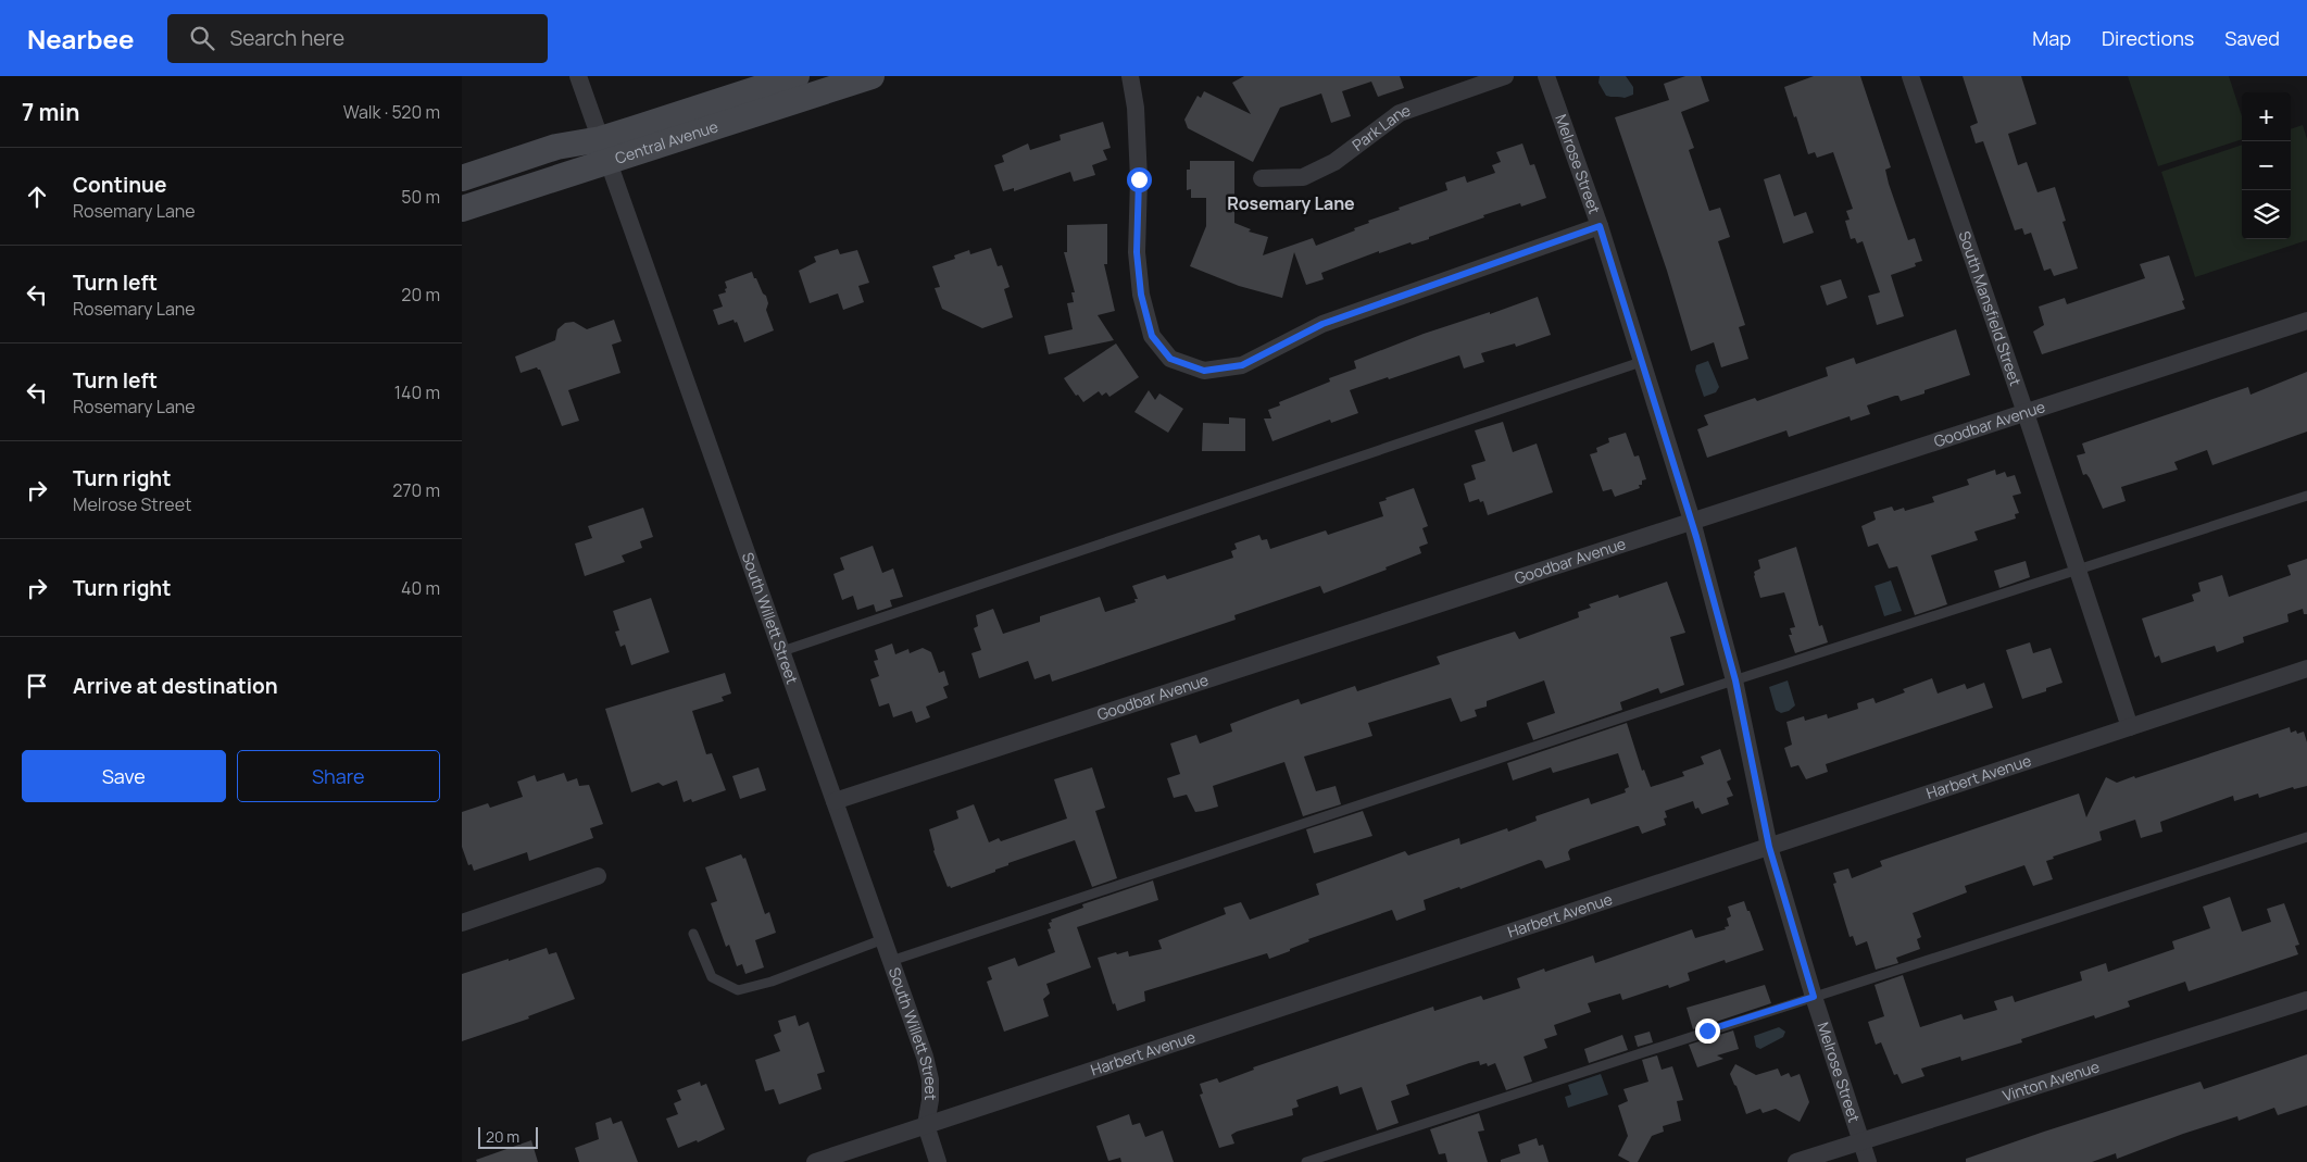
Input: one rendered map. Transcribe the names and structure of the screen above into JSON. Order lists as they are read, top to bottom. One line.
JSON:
{"streets":{"main road":["Central Avenue"],"street":["Park Lane","Melrose Street","South Mansfield Street","Goodbar Avenue","South Willett Street","Harbert Avenue","Vinton Avenue"]},"crossings":[["Central Avenue","South Willett Street"],["Melrose Street","Goodbar Avenue"],["Melrose Street","Harbert Avenue"],["Melrose Street","Vinton Avenue"],["South Mansfield Street","Goodbar Avenue"],["South Mansfield Street","Harbert Avenue"],["Goodbar Avenue","South Willett Street"],["South Willett Street","Harbert Avenue"]],"districts":["Rosemary Lane"],"scale_bar":"20 m","page":{"header":"Nearbee","search":"Search here","nav":["Map","Directions","Saved"],"heading":["7 min","Walk · 520 m"],"map_buttons":["+","−"],"list":[["Continue","Rosemary Lane","50 m"],["Turn left","Rosemary Lane","20 m"],["Turn left","Rosemary Lane","140 m"],["Turn right","Melrose Street","270 m"],["Turn right","40 m"],"Arrive at destination"],"buttons":["Save","Share"],"scale":"20 m"}}
